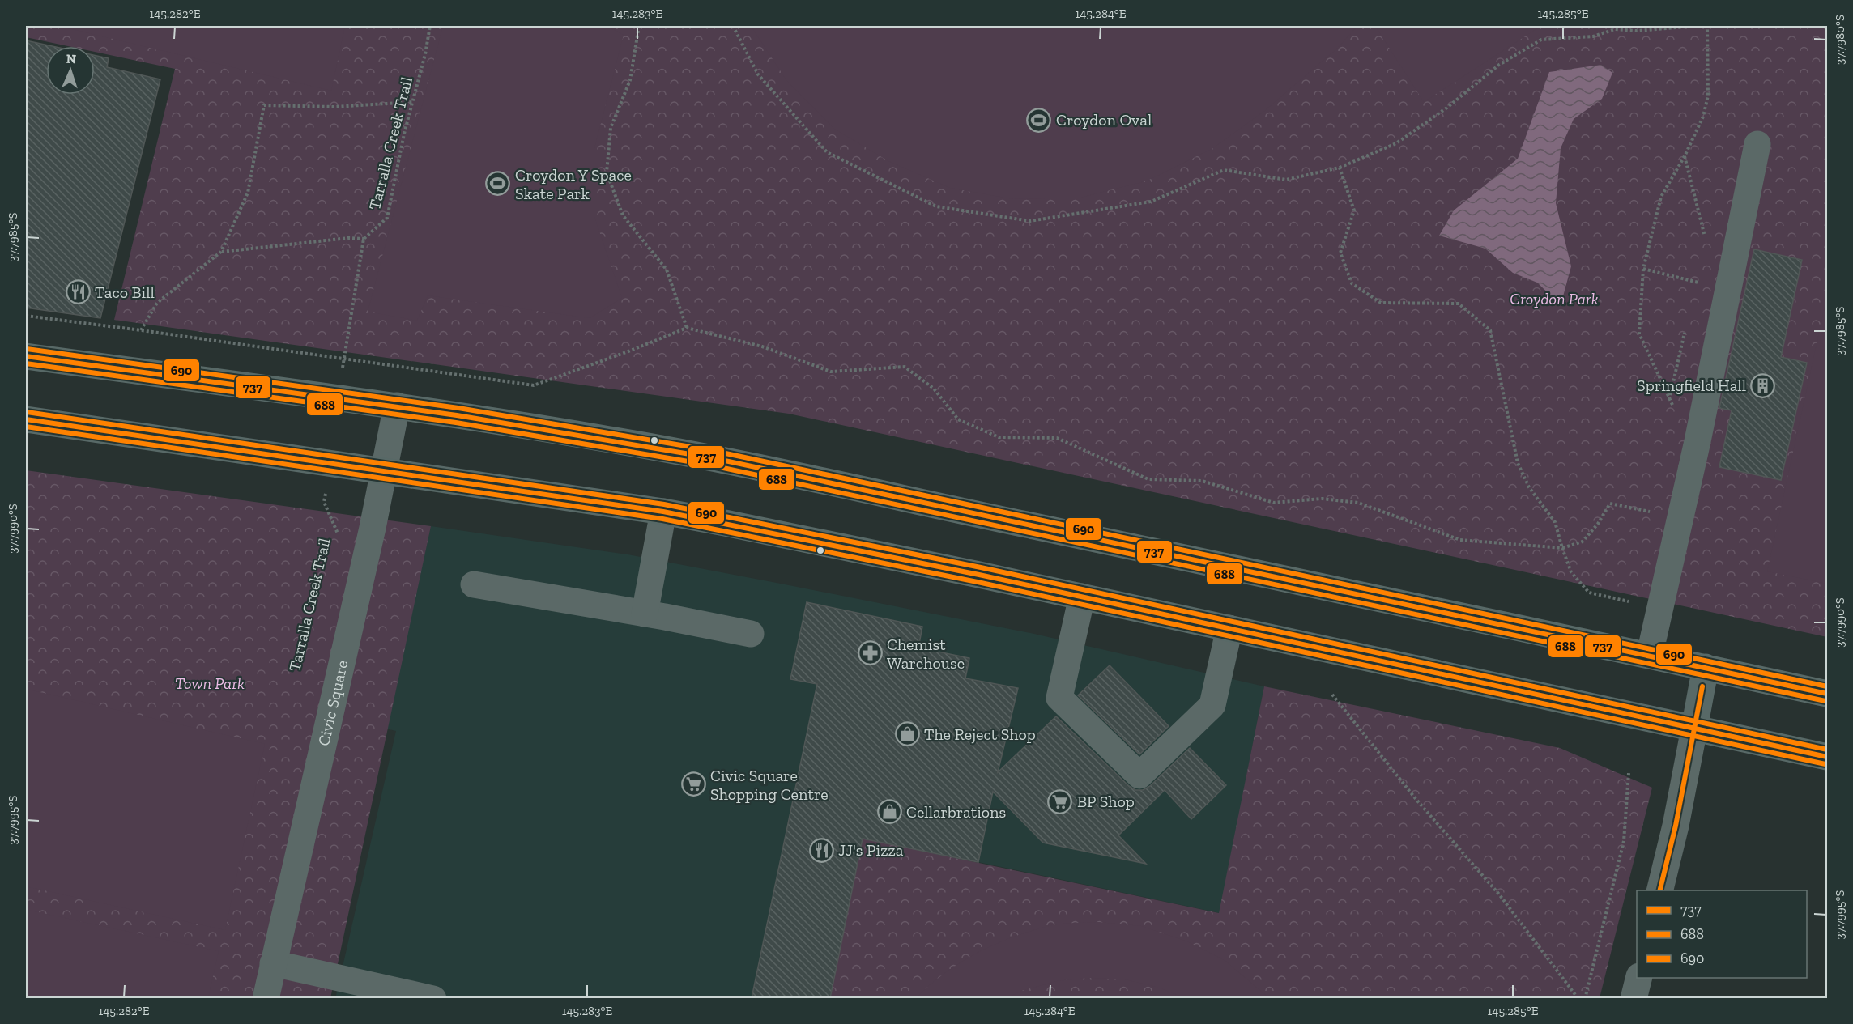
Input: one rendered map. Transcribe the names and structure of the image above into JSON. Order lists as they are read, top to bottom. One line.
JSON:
{"streets":{"street":["Civic Square"],"path":["Tarralla Creek Trail"]},"parks":["Croydon Park","Town Park"],"places":{"sports":["Croydon Oval","Croydon Y Space Skate Park"],"restaurant":["Taco Bill","JJ's Pizza"],"building":["Springfield Hall"],"pharmacy":["Chemist Warehouse"],"shop":["The Reject Shop","Cellarbrations"],"supermarket":["Civic Square Shopping Centre","BP Shop"]},"lines":["transit line 690","transit line 737","transit line 688"],"legend":["737","688","690"],"north":"top","coordinates":["145.282°E","145.283°E","145.284°E","145.285°E","37.7980°S","37.7985°S","37.7990°S","37.7995°S"]}
